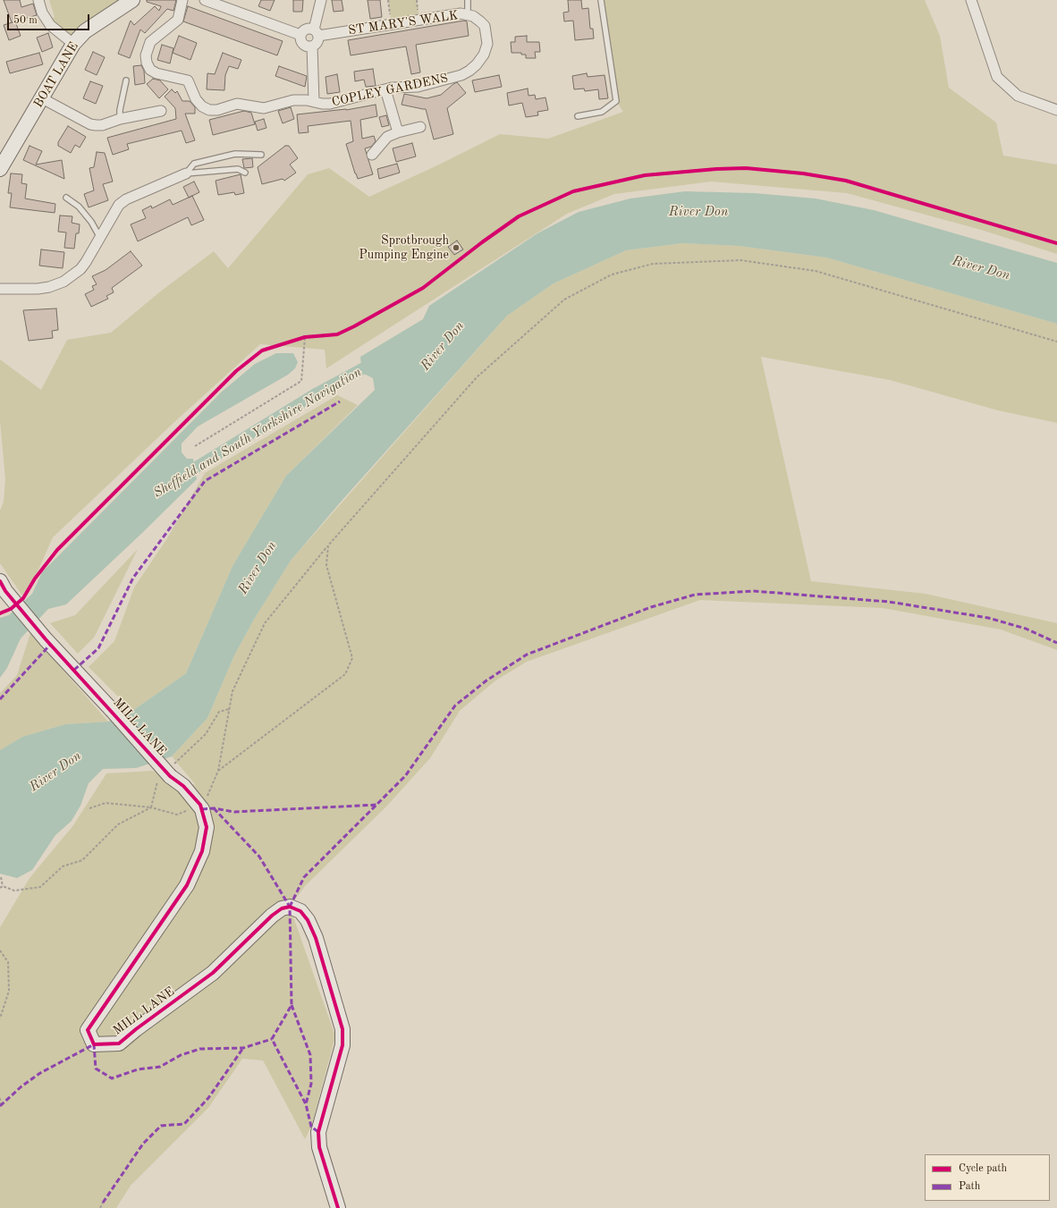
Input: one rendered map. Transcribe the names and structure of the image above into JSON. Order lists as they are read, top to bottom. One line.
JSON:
{"streets":{"street":["ST MARY'S WALK","BOAT LANE","COPLEY GARDENS","MILL LANE"]},"crossings":[["ST MARY'S WALK","COPLEY GARDENS"]],"water":["River Don","Sheffield and South Yorkshire Navigation"],"places":["Sprotbrough Pumping Engine"],"legend":["Cycle path","Path"],"scale_bar":"50 m"}
